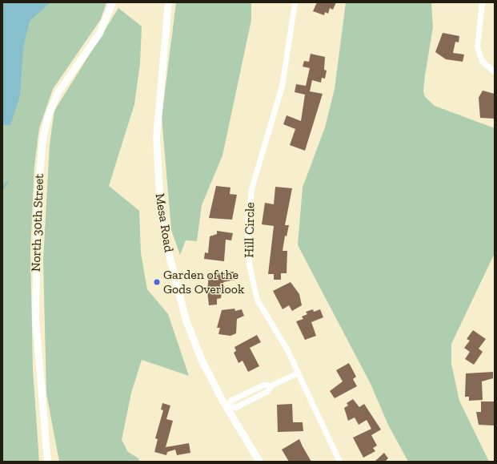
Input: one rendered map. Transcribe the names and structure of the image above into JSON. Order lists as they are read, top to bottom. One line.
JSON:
{"streets":{"main road":["North 30th Street","Mesa Road"],"street":["Hill Circle"]},"places":["Garden of the Gods Overlook"]}
